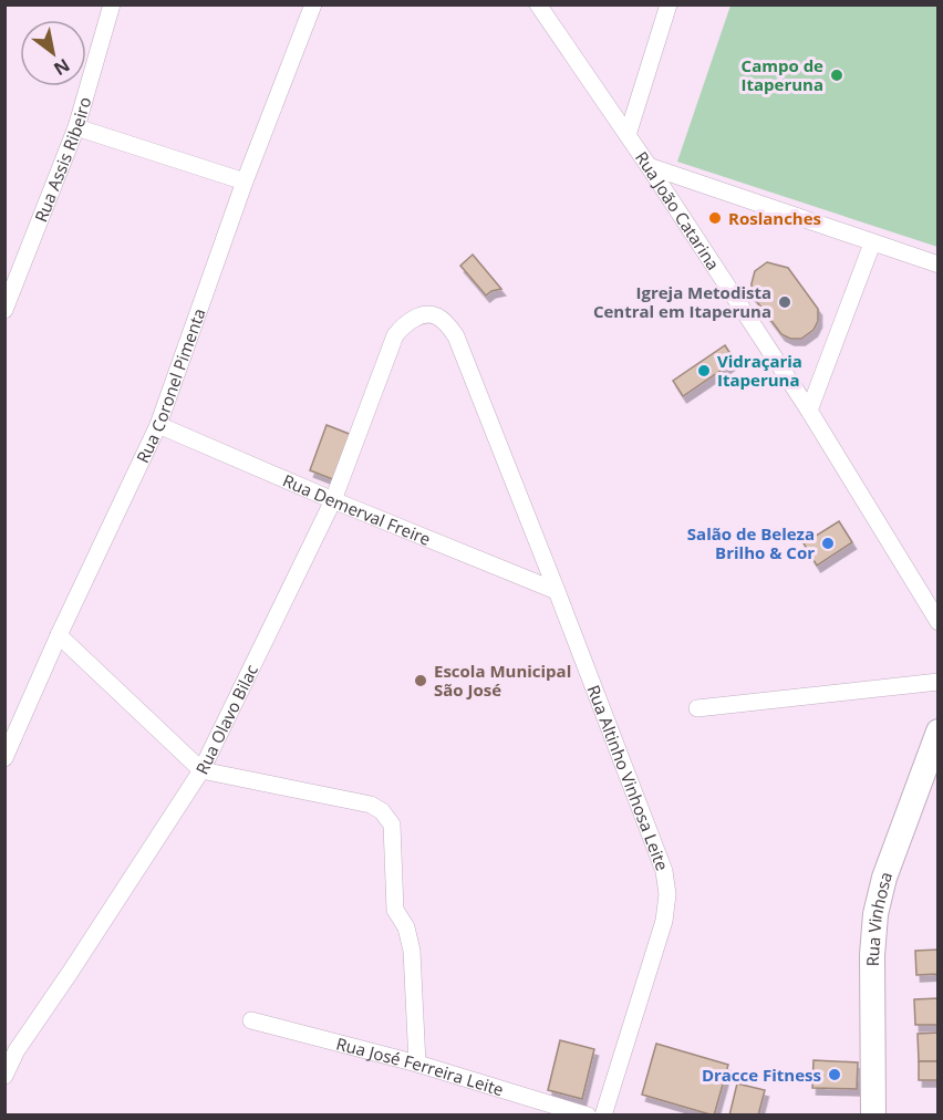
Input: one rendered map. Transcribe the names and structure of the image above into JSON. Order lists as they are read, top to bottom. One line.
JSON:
{"streets":{"main road":["Rua Vinhosa"],"street":["Rua Assis Ribeiro","Rua João Catarina","Rua Coronel Pimenta","Rua Demerval Freire","Rua Olavo Bilac","Rua Altinho Vinhosa Leite","Rua José Ferreira Leite"]},"crossings":[["Rua Coronel Pimenta","Rua Demerval Freire"],["Rua Demerval Freire","Rua Olavo Bilac"],["Rua Demerval Freire","Rua Altinho Vinhosa Leite"],["Rua Olavo Bilac","Rua Altinho Vinhosa Leite"]],"places":["Campo de Itaperuna","Roslanches","Igreja Metodista Central em Itaperuna","Vidraçaria Itaperuna","Salão de Beleza Brilho & Cor","Escola Municipal São José","Dracce Fitness"],"north":"bottom right"}
